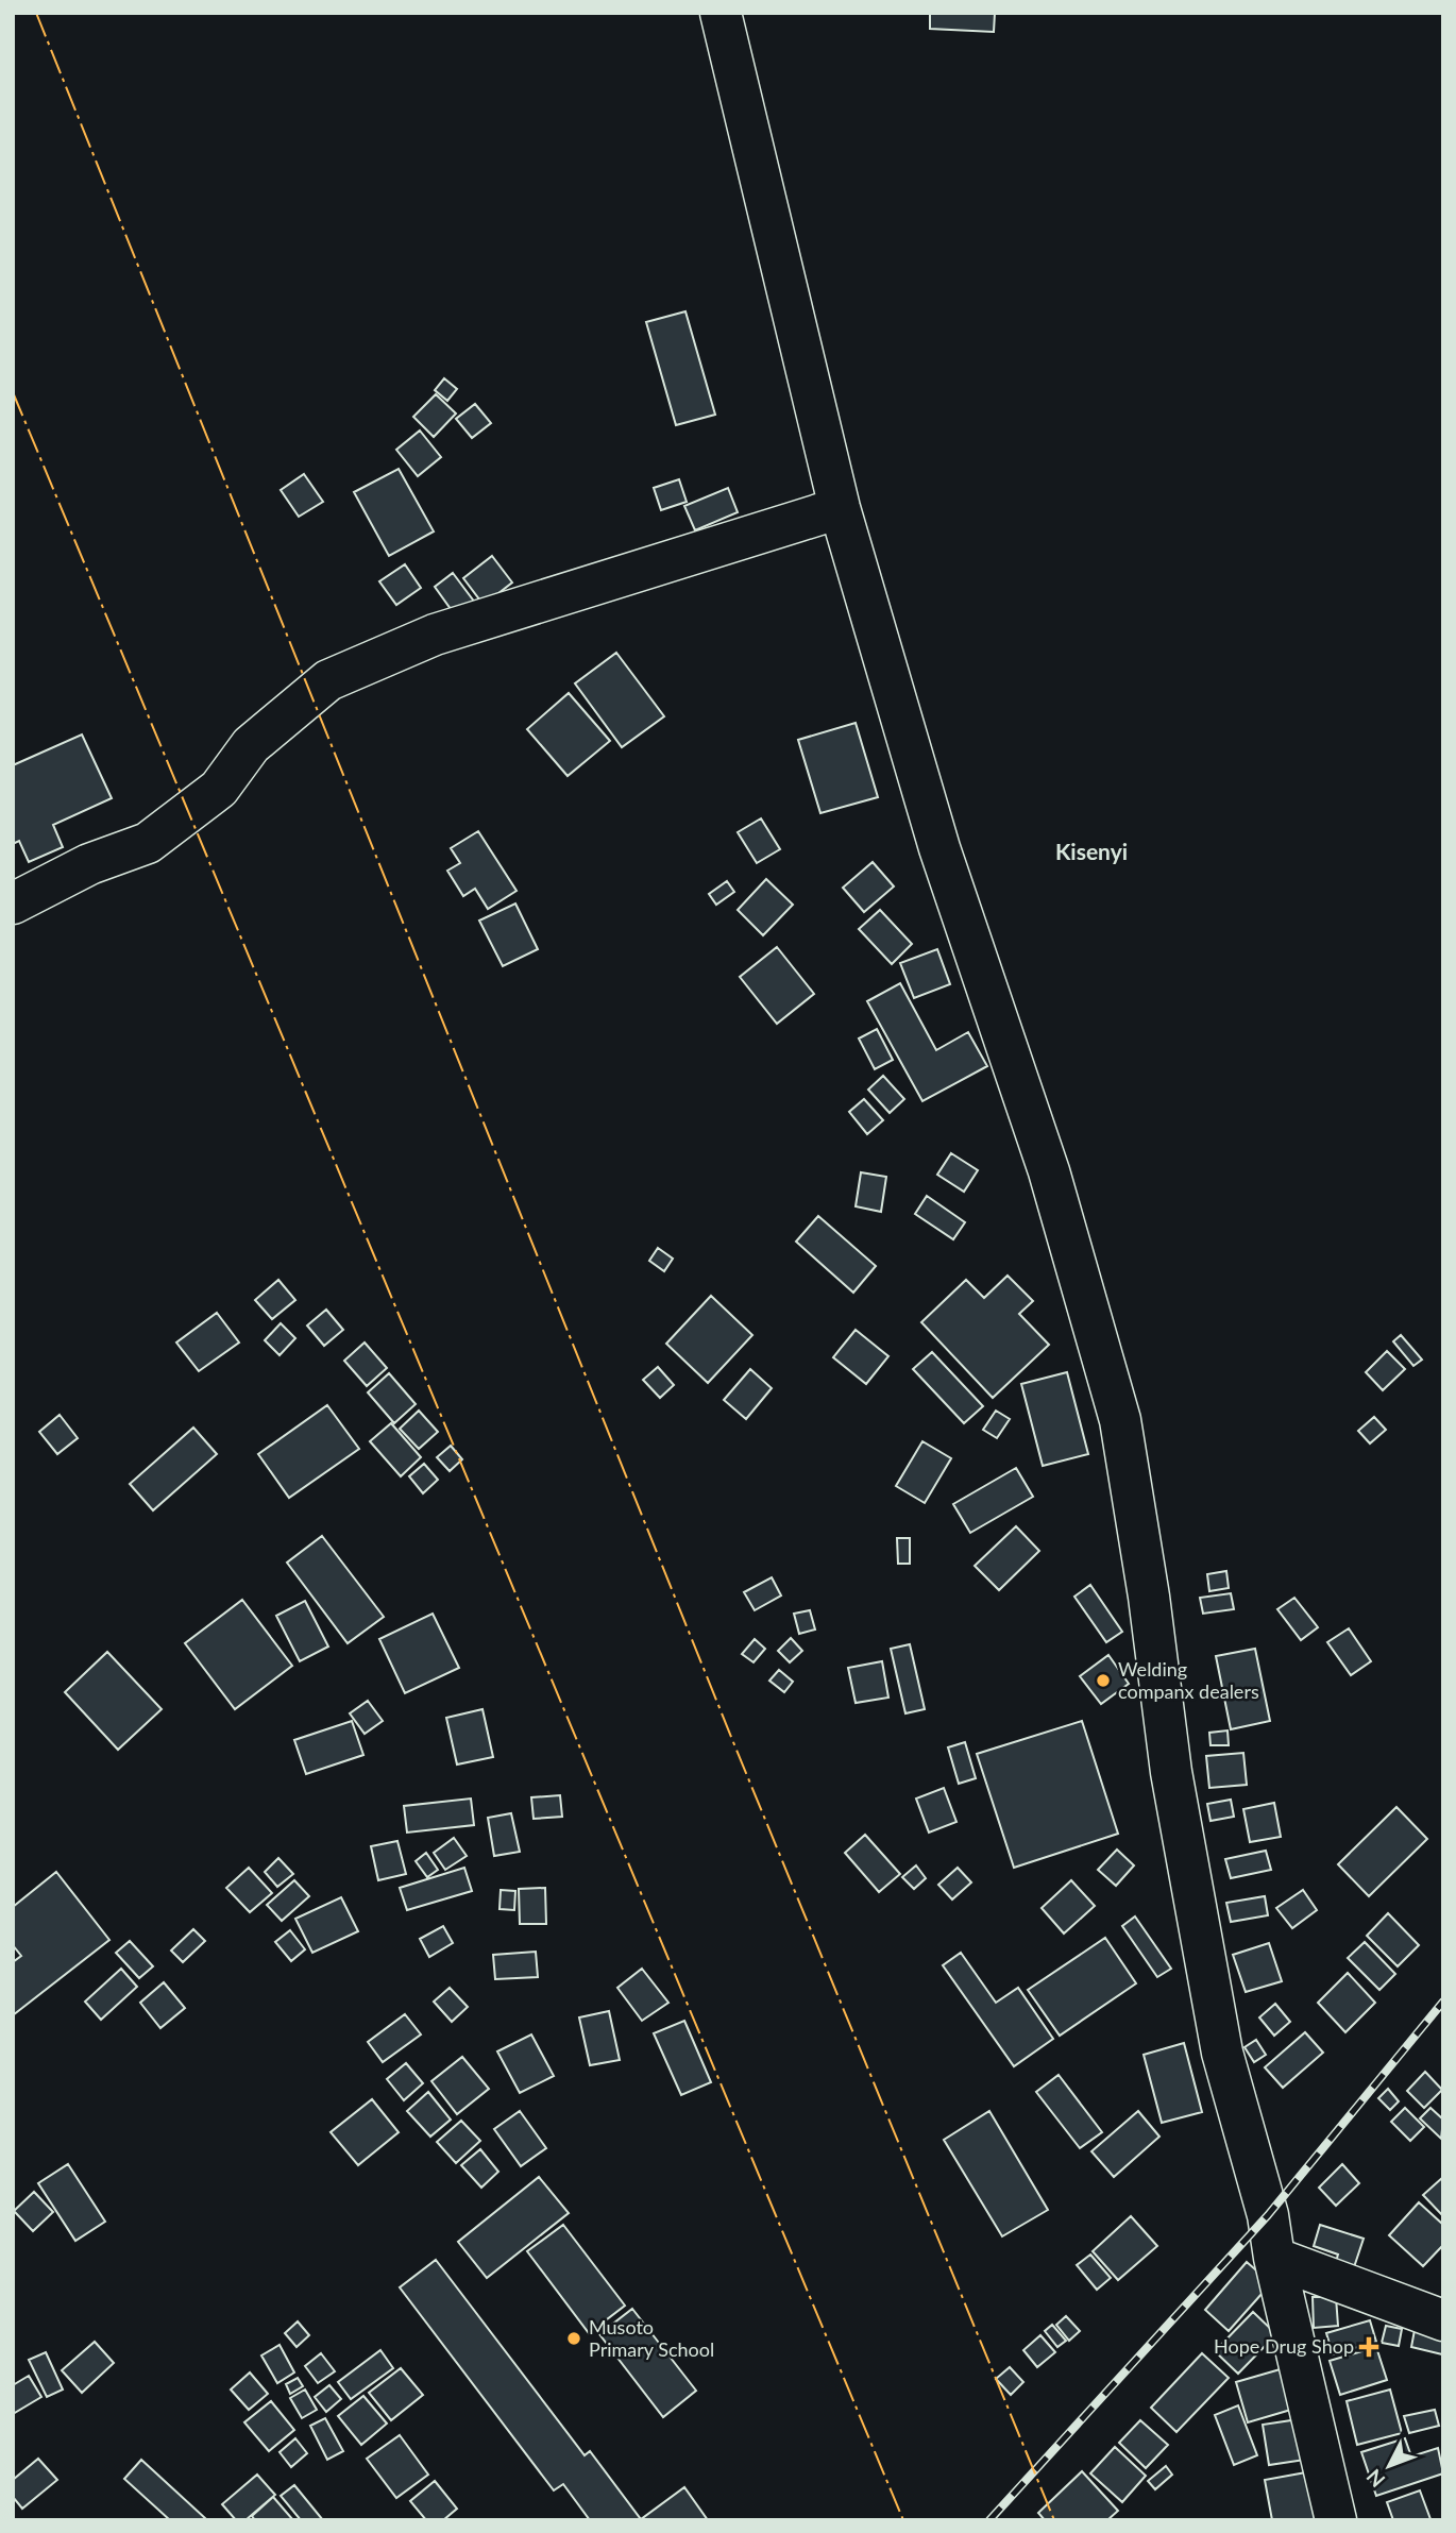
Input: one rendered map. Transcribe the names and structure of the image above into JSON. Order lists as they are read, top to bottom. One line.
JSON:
{"districts":["Kisenyi"],"places":{"other":["Welding companx dealers","Musoto Primary School"],"health":["Hope Drug Shop"]},"north":"bottom left"}
